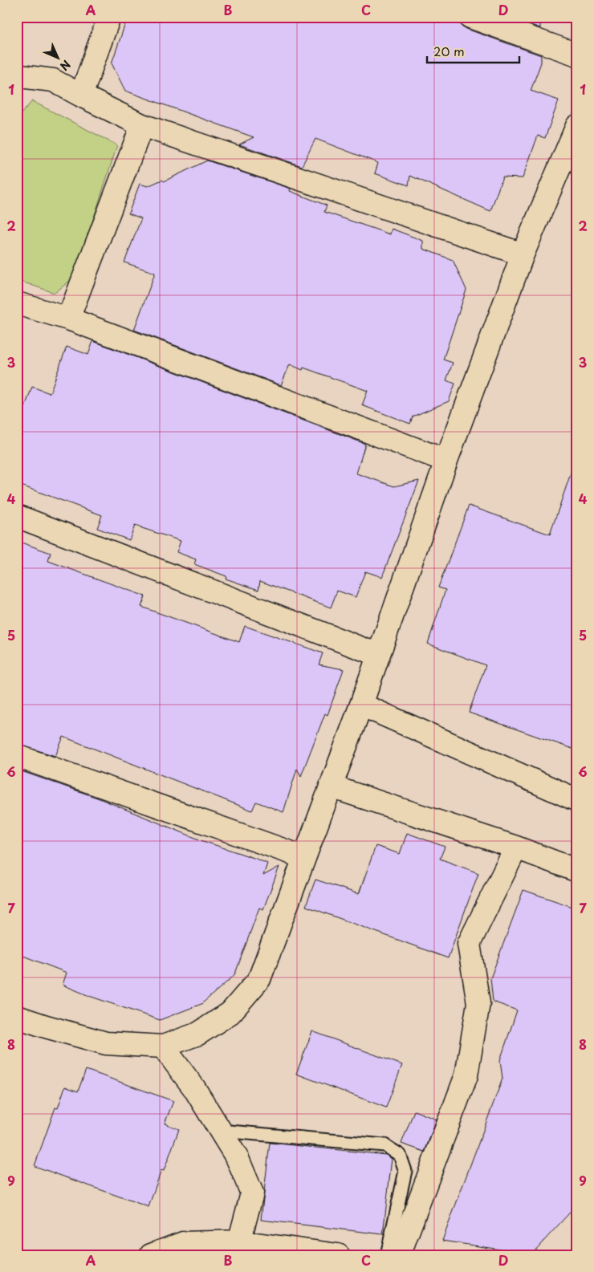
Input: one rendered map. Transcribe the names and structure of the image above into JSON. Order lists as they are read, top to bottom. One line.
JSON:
{"scale_bar":"20 m","north":"bottom right","grid":{"columns":["A","B","C","D"],"rows":["1","2","3","4","5","6","7","8","9"]}}
